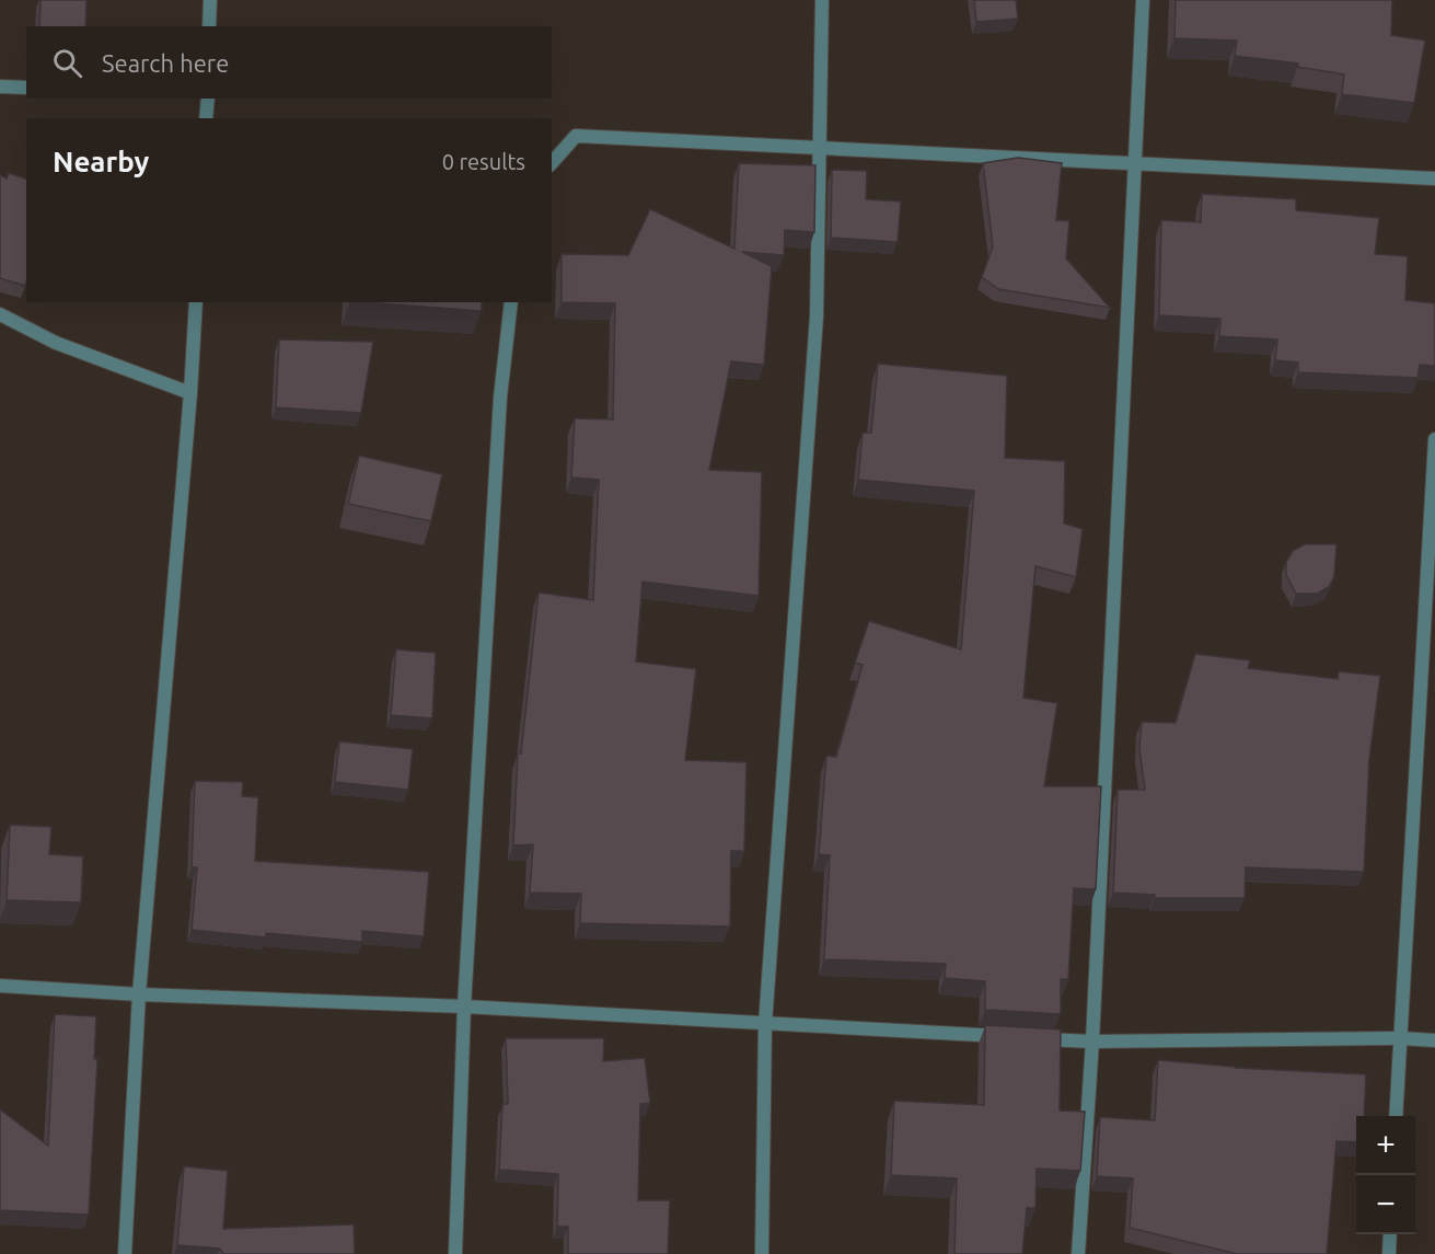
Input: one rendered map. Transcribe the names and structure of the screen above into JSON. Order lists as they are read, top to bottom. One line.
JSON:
{"page":{"search":"Search here","heading":["Nearby","0 results"],"map_buttons":["+","−"]}}
